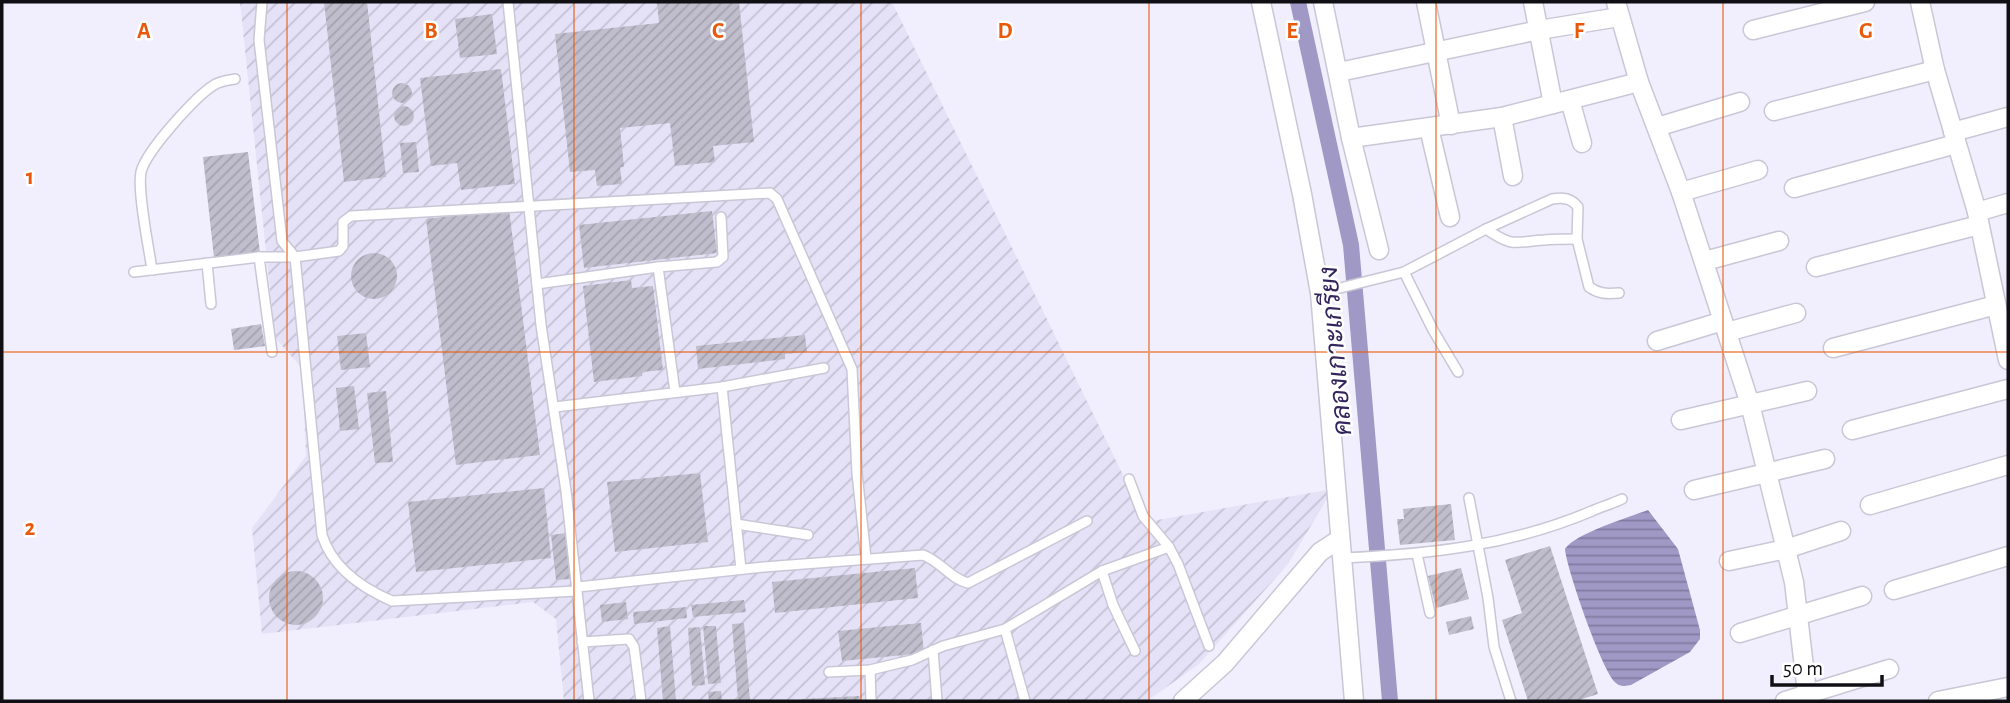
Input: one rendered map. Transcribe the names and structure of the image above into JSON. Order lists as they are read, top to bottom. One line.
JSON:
{"water":["คลองเกาะเกรียง"],"scale_bar":"50 m","grid":{"columns":["A","B","C","D","E","F","G"],"rows":["1","2"]}}
